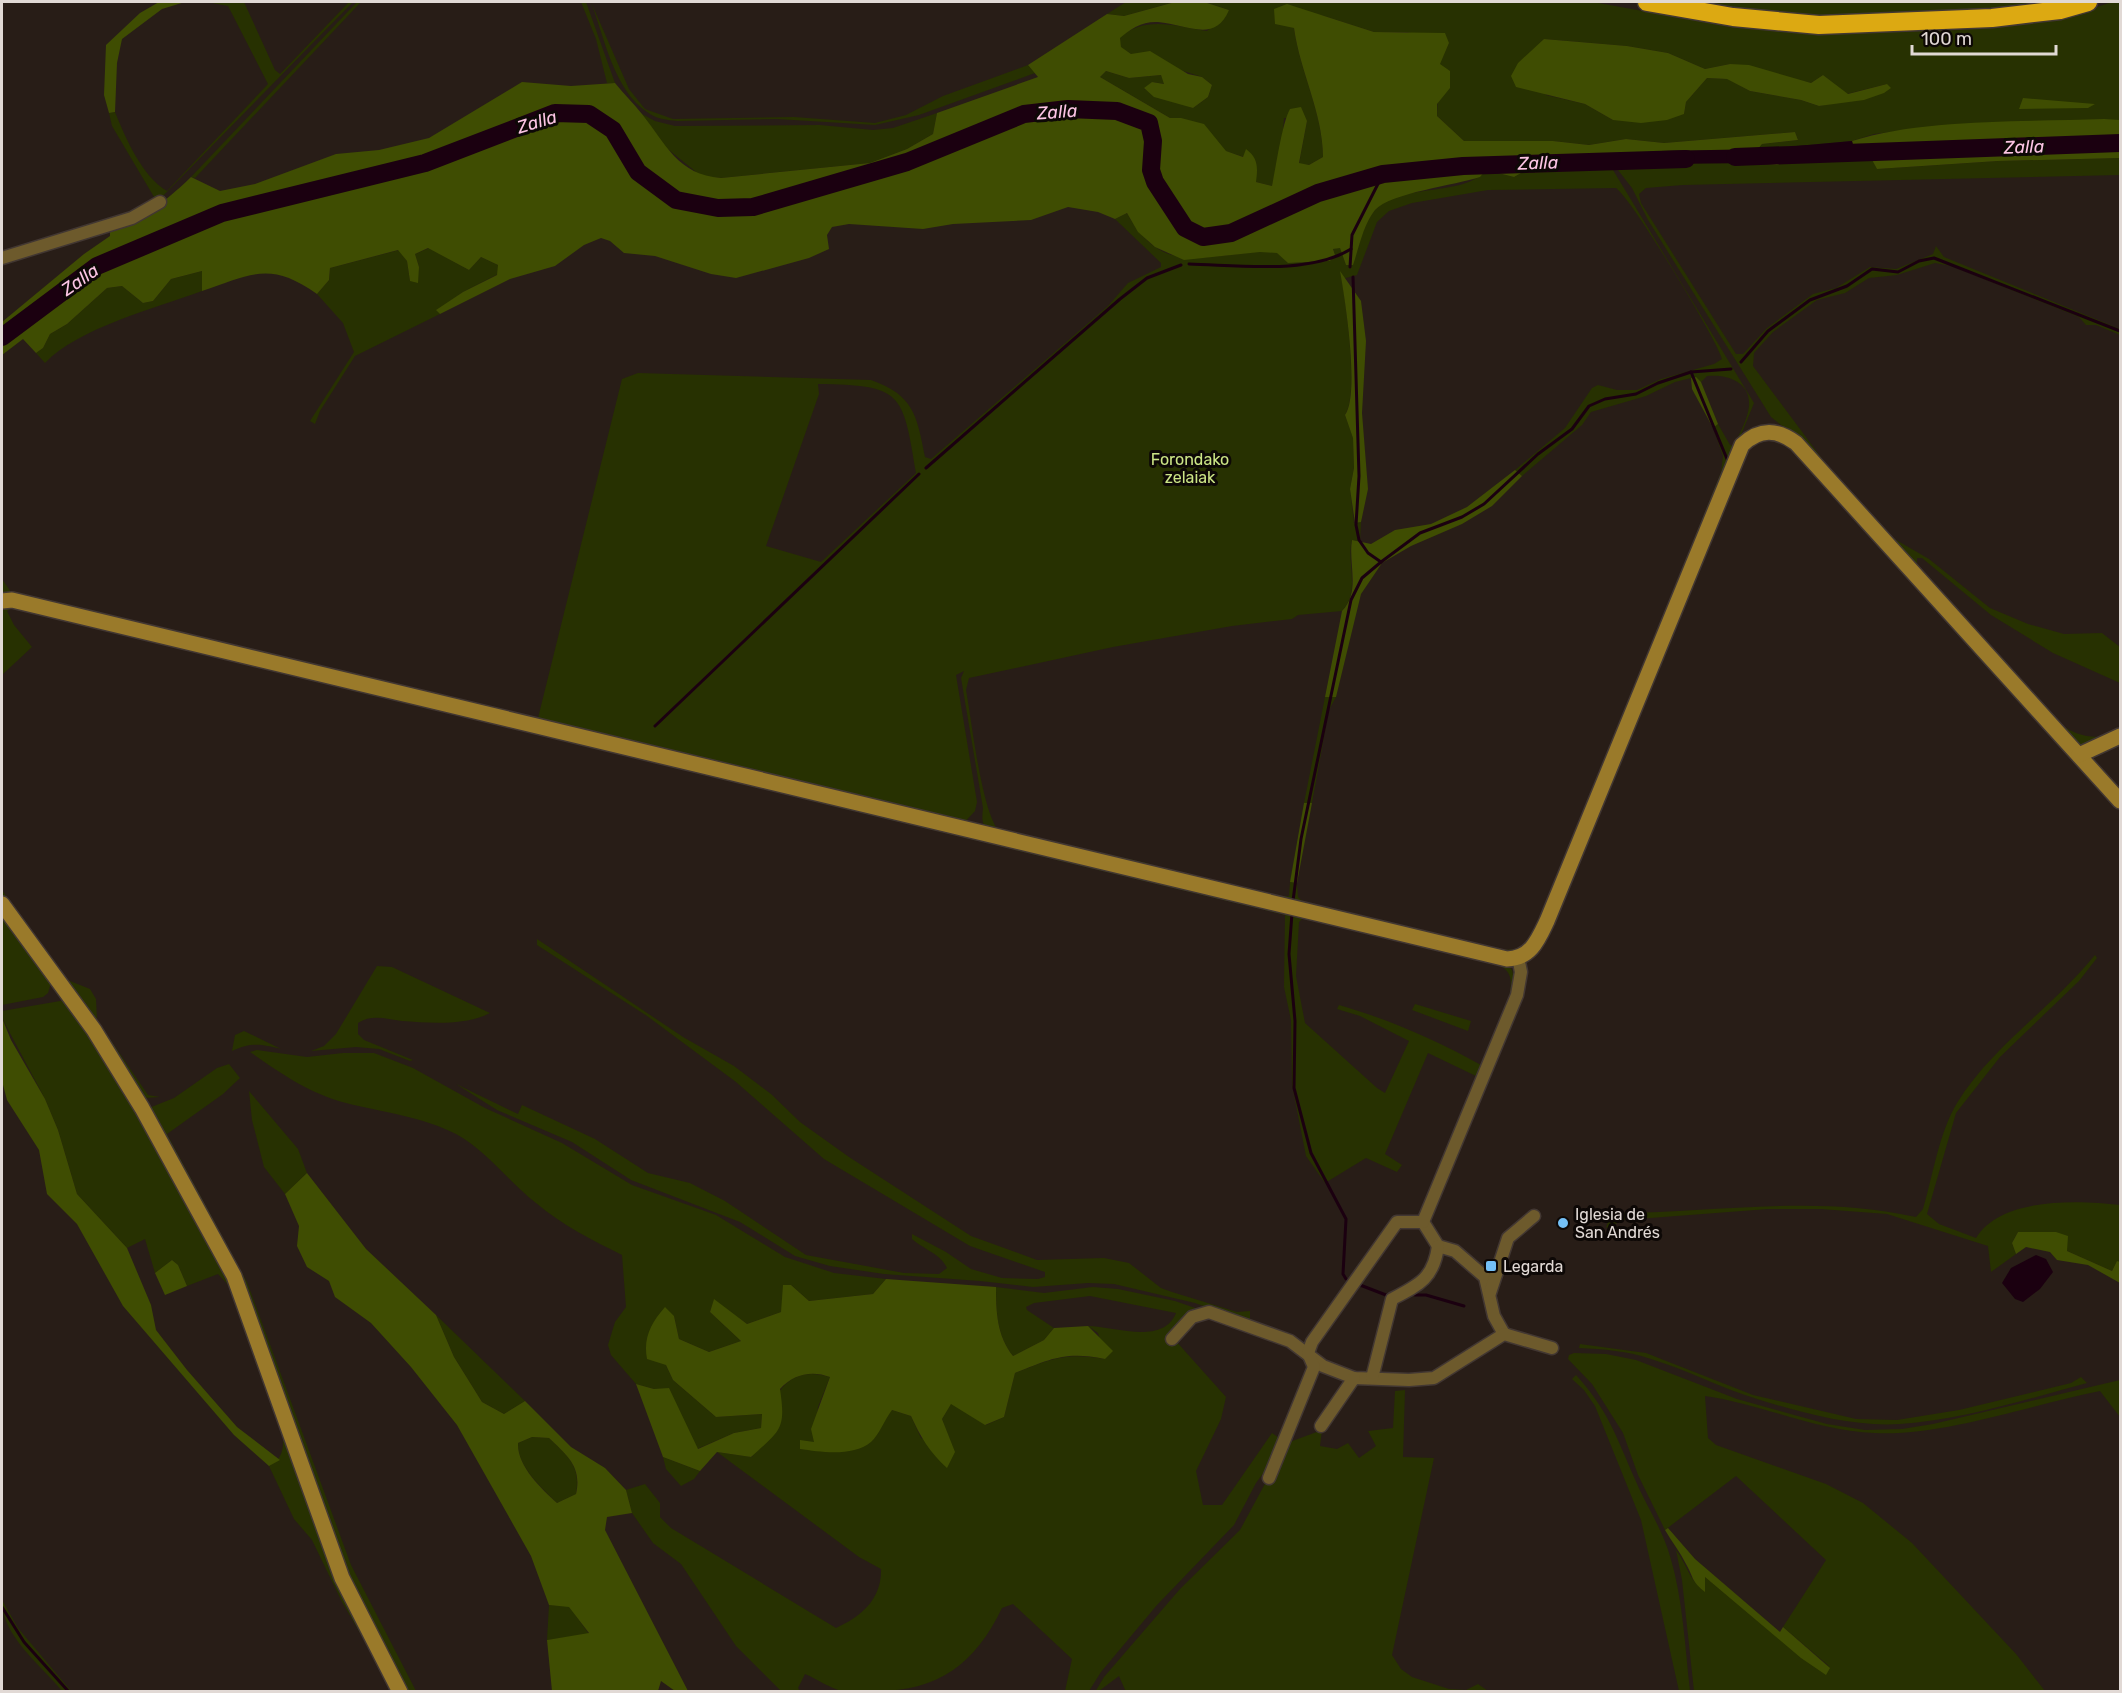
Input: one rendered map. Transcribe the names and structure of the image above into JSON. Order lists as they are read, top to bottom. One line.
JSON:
{"water":["Zalla"],"parks":["Forondako zelaiak"],"places":{"other":["Iglesia de San Andrés"],"transit":["Legarda"]},"scale_bar":"100 m"}
